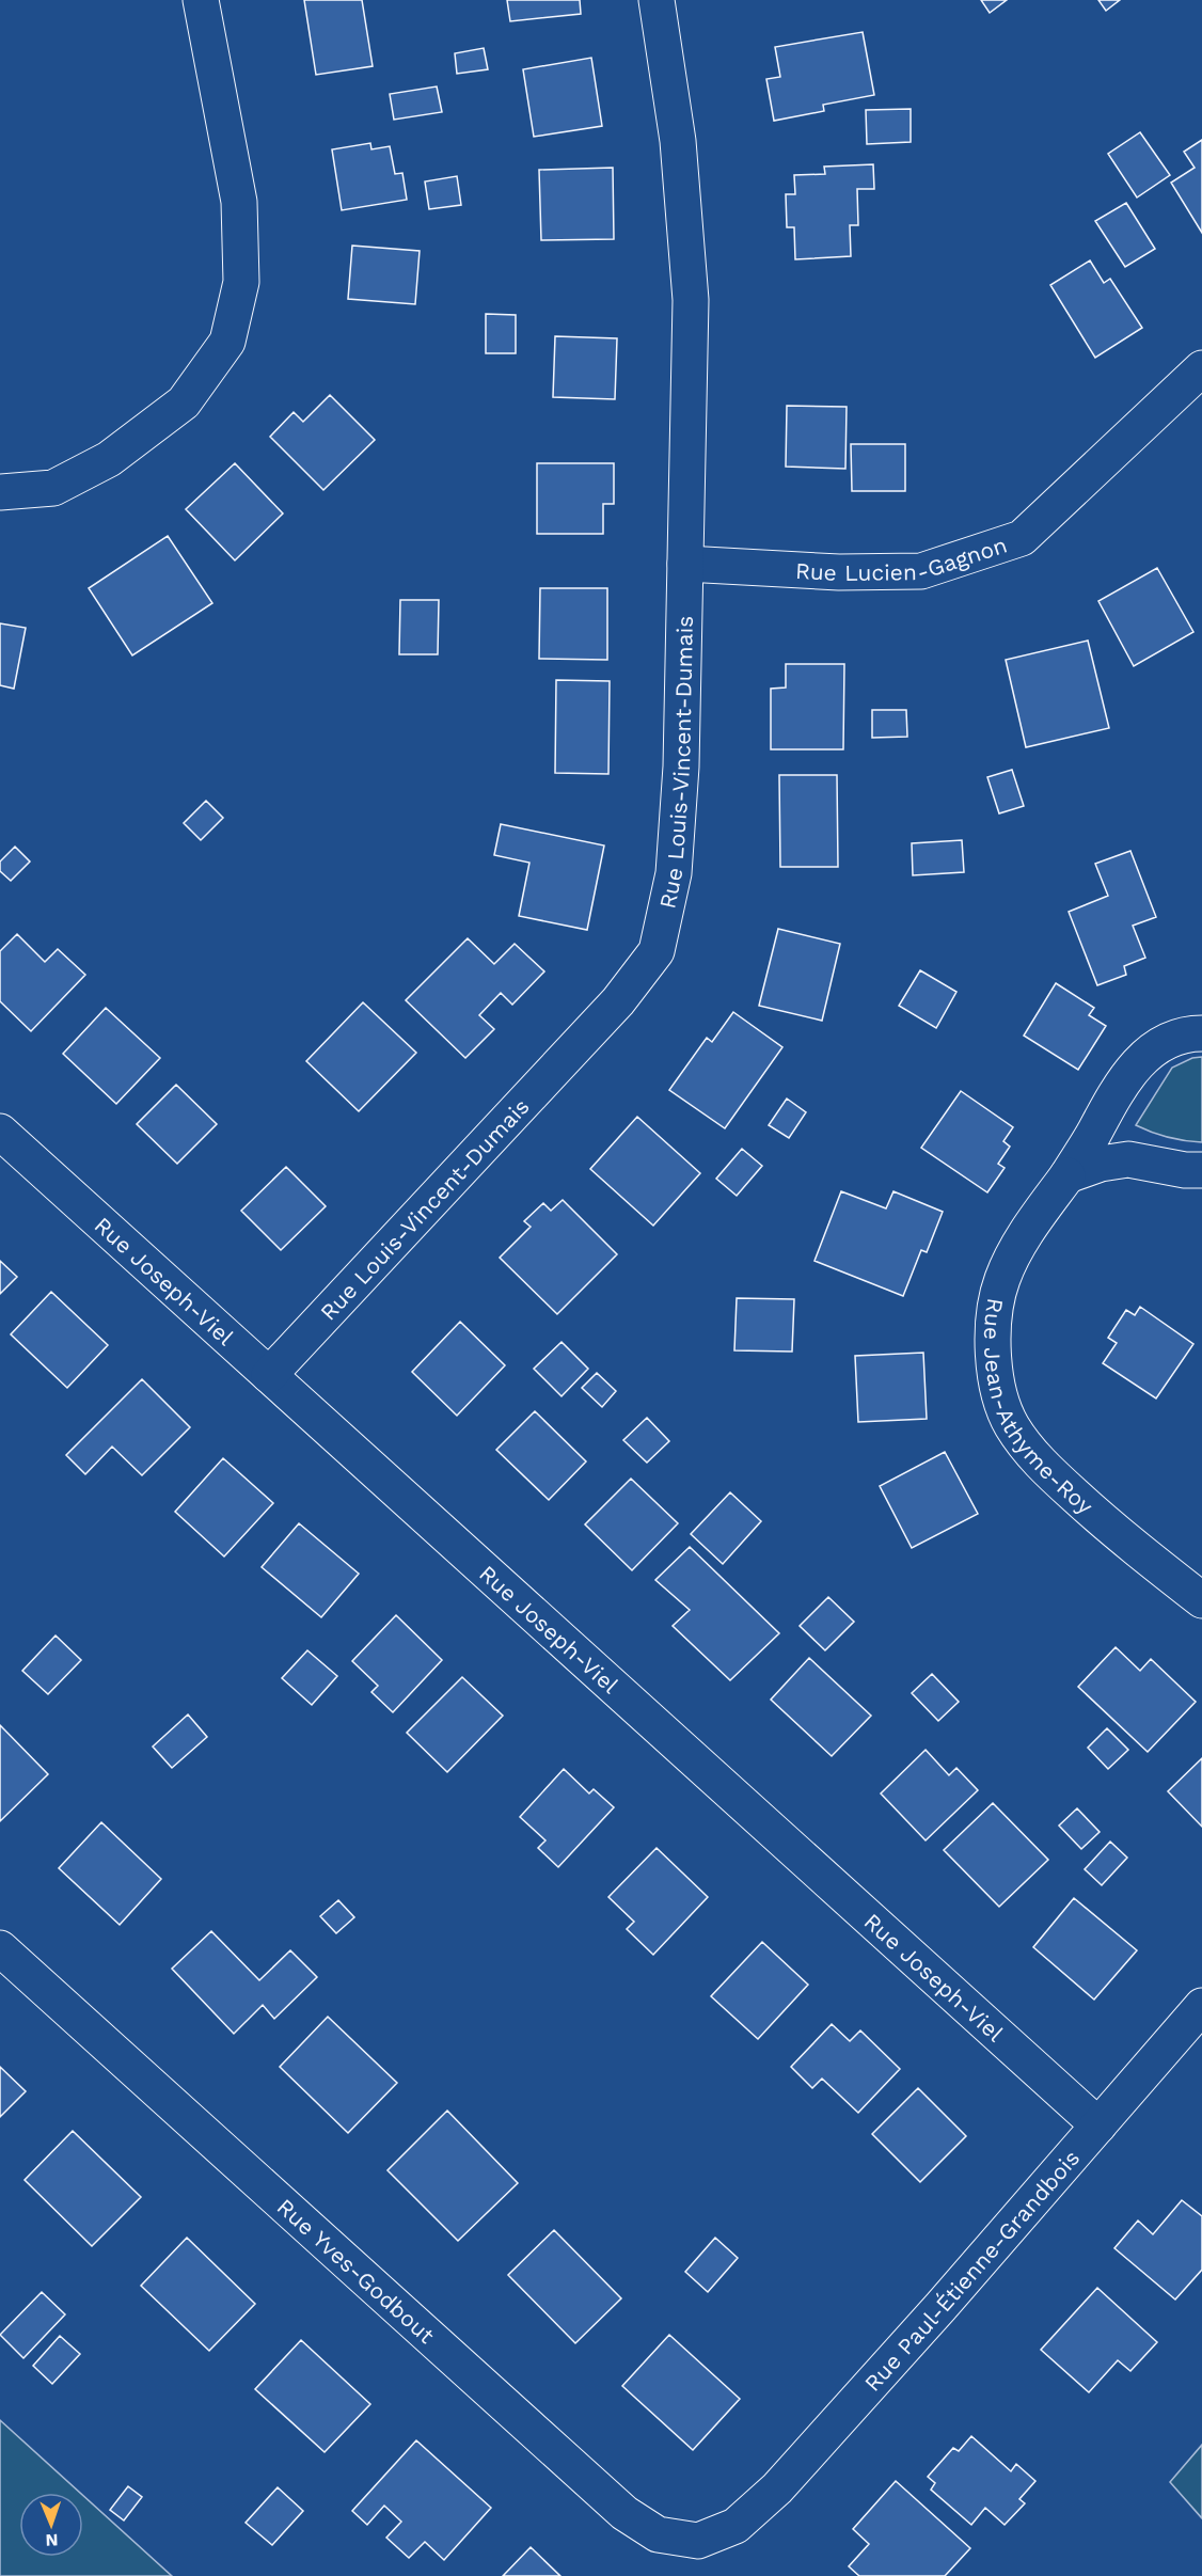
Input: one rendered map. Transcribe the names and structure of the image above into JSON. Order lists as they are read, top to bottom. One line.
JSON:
{"streets":{"street":["Rue Lucien-Gagnon","Rue Louis-Vincent-Dumais","Rue Joseph-Viel","Rue Jean-Athyme-Roy","Rue Paul-Étienne-Grandbois","Rue Yves-Godbout"]},"crossings":[["Rue Lucien-Gagnon","Rue Louis-Vincent-Dumais"],["Rue Louis-Vincent-Dumais","Rue Joseph-Viel"],["Rue Joseph-Viel","Rue Paul-Étienne-Grandbois"],["Rue Paul-Étienne-Grandbois","Rue Yves-Godbout"]],"north":"bottom"}
